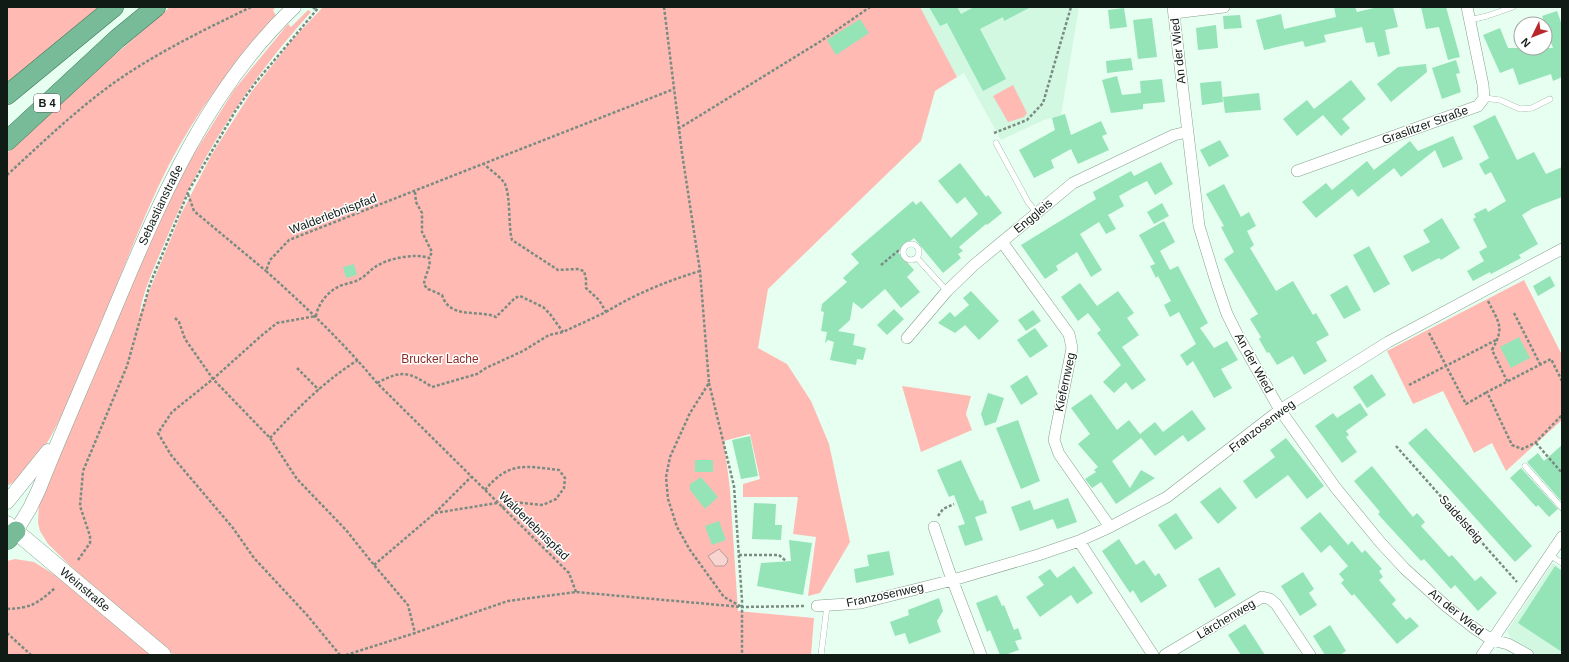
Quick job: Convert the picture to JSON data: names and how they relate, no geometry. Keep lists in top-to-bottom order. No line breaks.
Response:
{"streets":{"highway":["B 4"],"main road":["Weinstraße"],"street":["An der Wied","Graslitzer Straße","Sebastianstraße","Enggleis","Kiefernweg","Franzosenweg","Lärchenweg"],"path":["Walderlebnispfad","Saidelsteig"]},"crossings":[["An der Wied","Enggleis"],["An der Wied","Franzosenweg"],["Sebastianstraße","Weinstraße"],["Enggleis","Kiefernweg"],["Kiefernweg","Franzosenweg"]],"parks":["Brucker Lache"],"north":"bottom left"}
